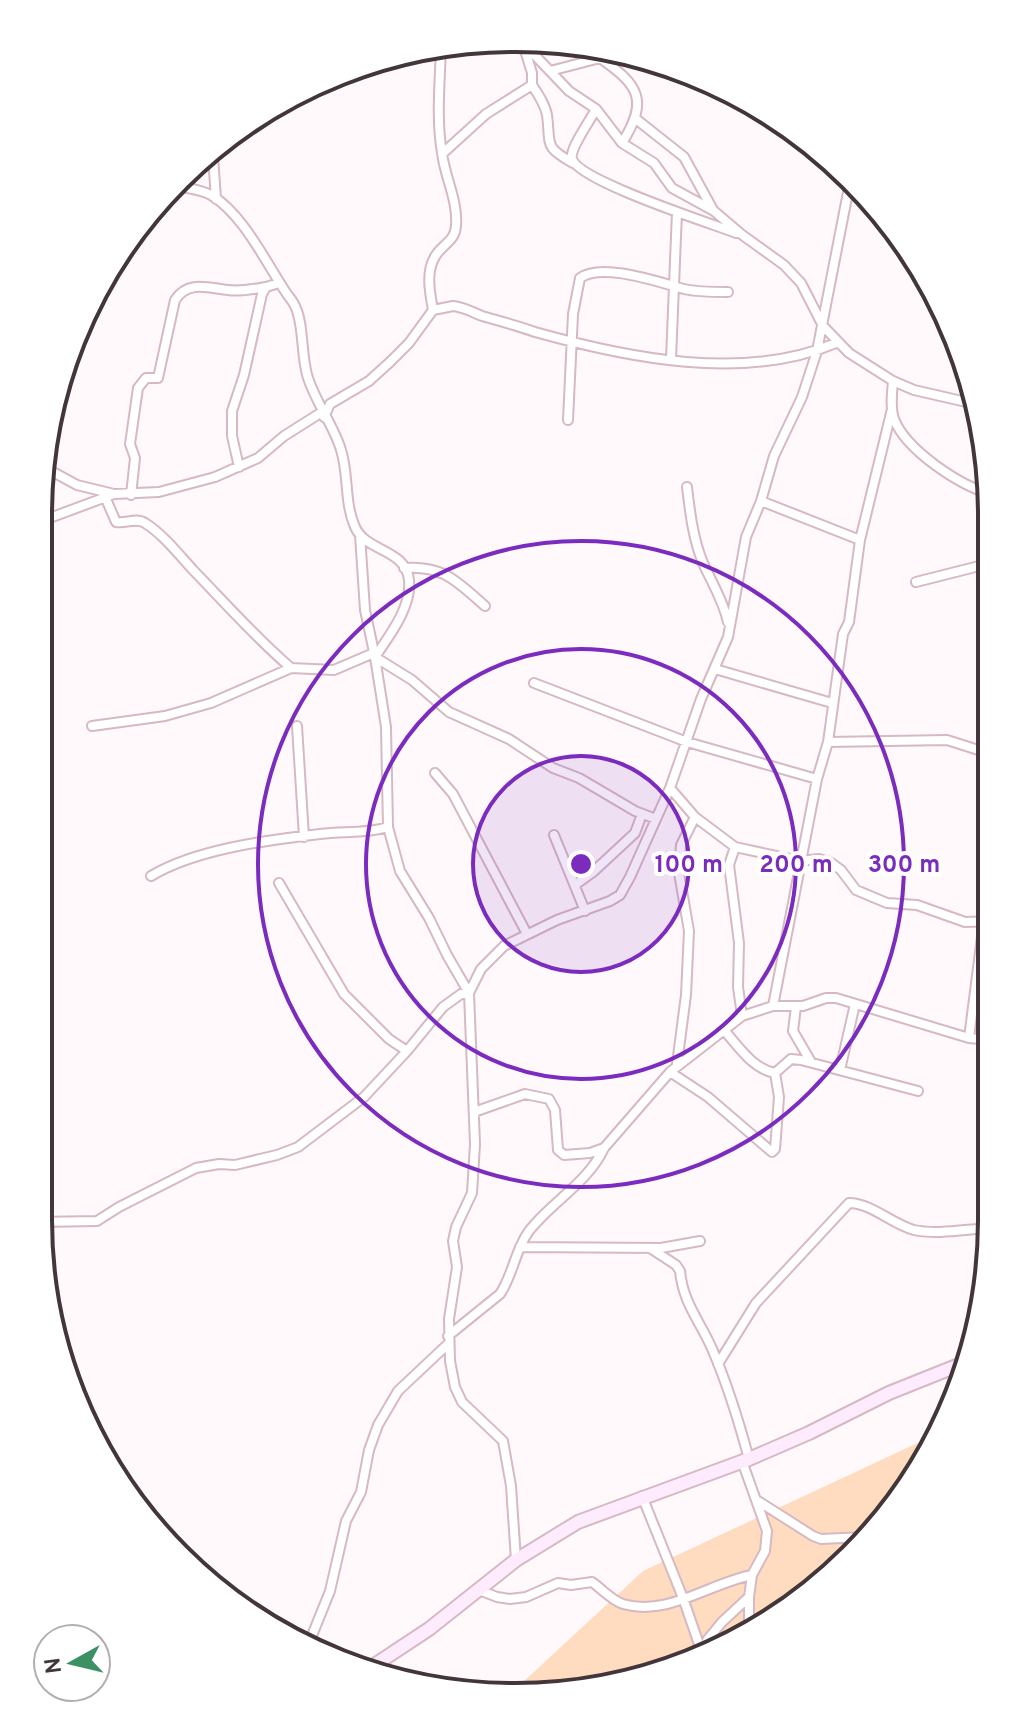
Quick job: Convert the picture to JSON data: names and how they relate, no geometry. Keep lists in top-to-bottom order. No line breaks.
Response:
{"north":"left","rings":["100 m","200 m","300 m"]}
